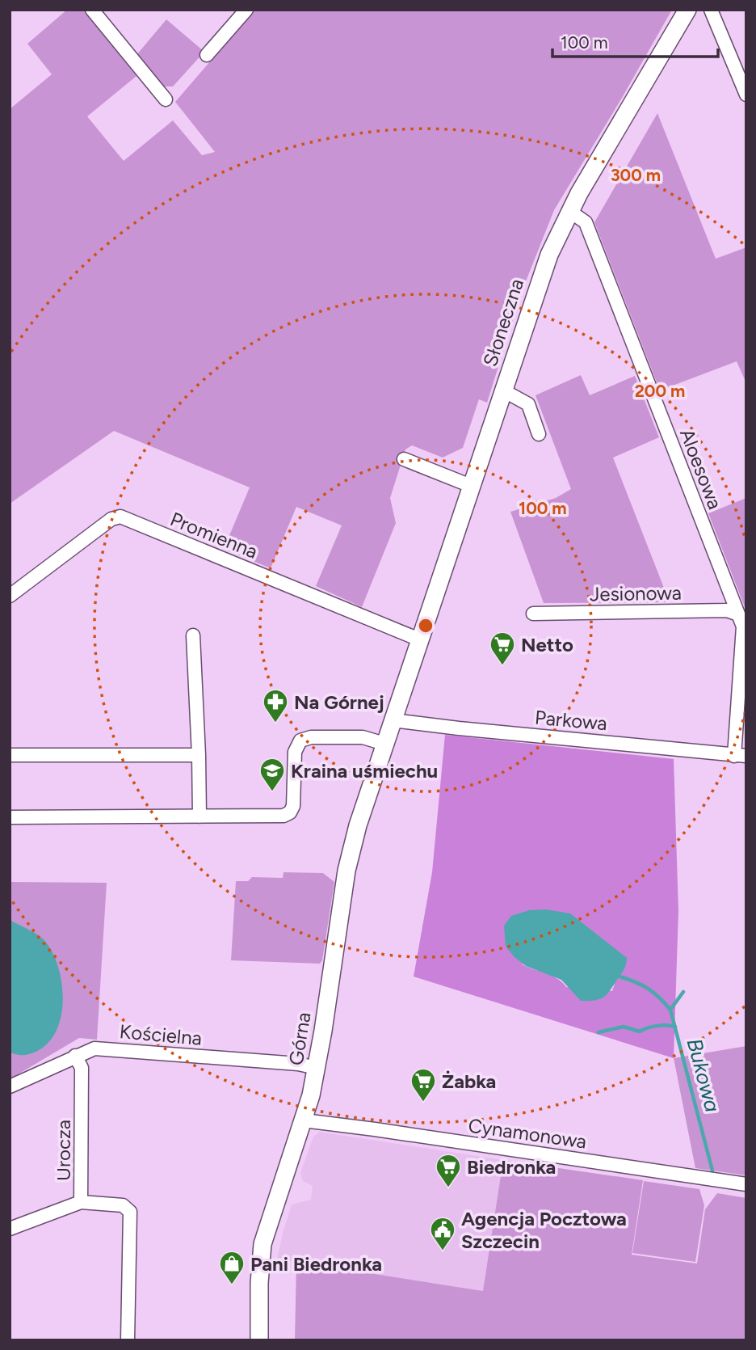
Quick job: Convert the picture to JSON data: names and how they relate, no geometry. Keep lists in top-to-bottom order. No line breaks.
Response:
{"streets":{"street":["Słoneczna","Aloesowa","Promienna","Jesionowa","Parkowa","Kościelna","Górna","Cynamonowa","Urocza"]},"crossings":[["Słoneczna","Aloesowa"],["Słoneczna","Promienna"],["Słoneczna","Górna"],["Aloesowa","Jesionowa"],["Aloesowa","Parkowa"],["Parkowa","Górna"],["Kościelna","Górna"],["Kościelna","Urocza"],["Górna","Cynamonowa"]],"water":["Bukowa"],"places":{"supermarket":["Netto","Żabka","Biedronka"],"pharmacy":["Na Górnej"],"school or university":["Kraina uśmiechu"],"public building":["Agencja Pocztowa Szczecin"],"shop":["Pani Biedronka"]},"scale_bar":"100 m","rings":["300 m","200 m","100 m"]}
